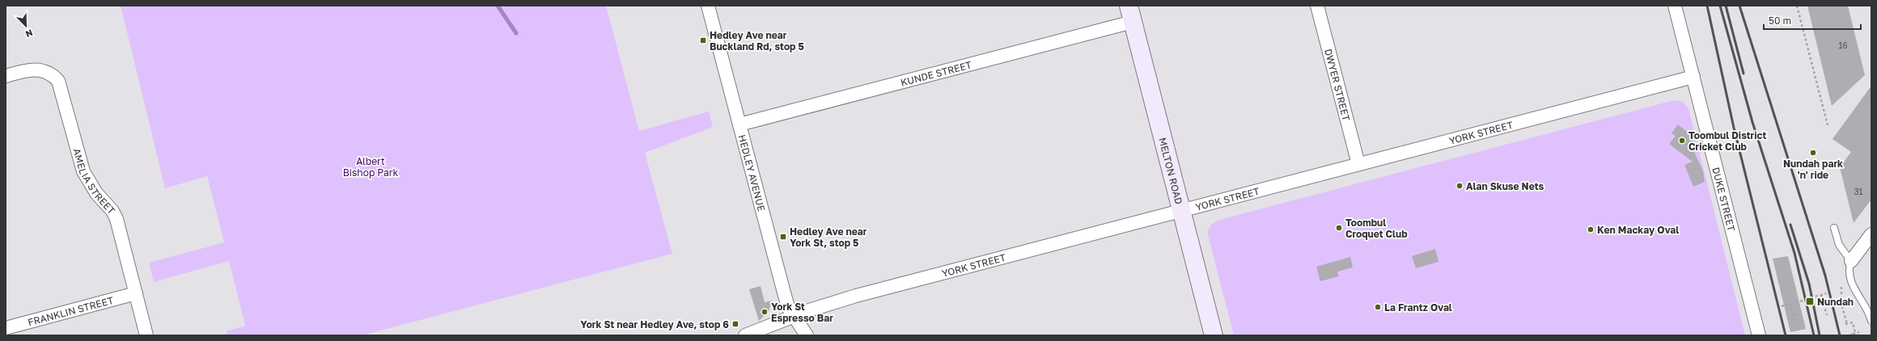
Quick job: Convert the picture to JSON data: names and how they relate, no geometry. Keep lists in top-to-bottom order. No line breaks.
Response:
{"streets":{"street":["KUNDE STREET","DWYER STREET","YORK STREET","MELTON ROAD","HEDLEY AVENUE","AMELIA STREET","DUKE STREET","FRANKLIN STREET"]},"crossings":[["KUNDE STREET","MELTON ROAD"],["KUNDE STREET","HEDLEY AVENUE"],["DWYER STREET","YORK STREET"],["YORK STREET","MELTON ROAD"],["YORK STREET","HEDLEY AVENUE"],["YORK STREET","DUKE STREET"],["AMELIA STREET","FRANKLIN STREET"]],"parks":["Albert Bishop Park"],"places":{"transit":["Hedley Ave near Buckland Rd, stop 5","Hedley Ave near York St, stop 5","Nundah","York St near Hedley Ave, stop 6"],"other":["Toombul District Cricket Club","Nundah park 'n' ride","Alan Skuse Nets","Toombul Croquet Club","Ken Mackay Oval","La Frantz Oval","York St Espresso Bar"]},"house_numbers":["16","31"],"scale_bar":"50 m","north":"bottom right"}
